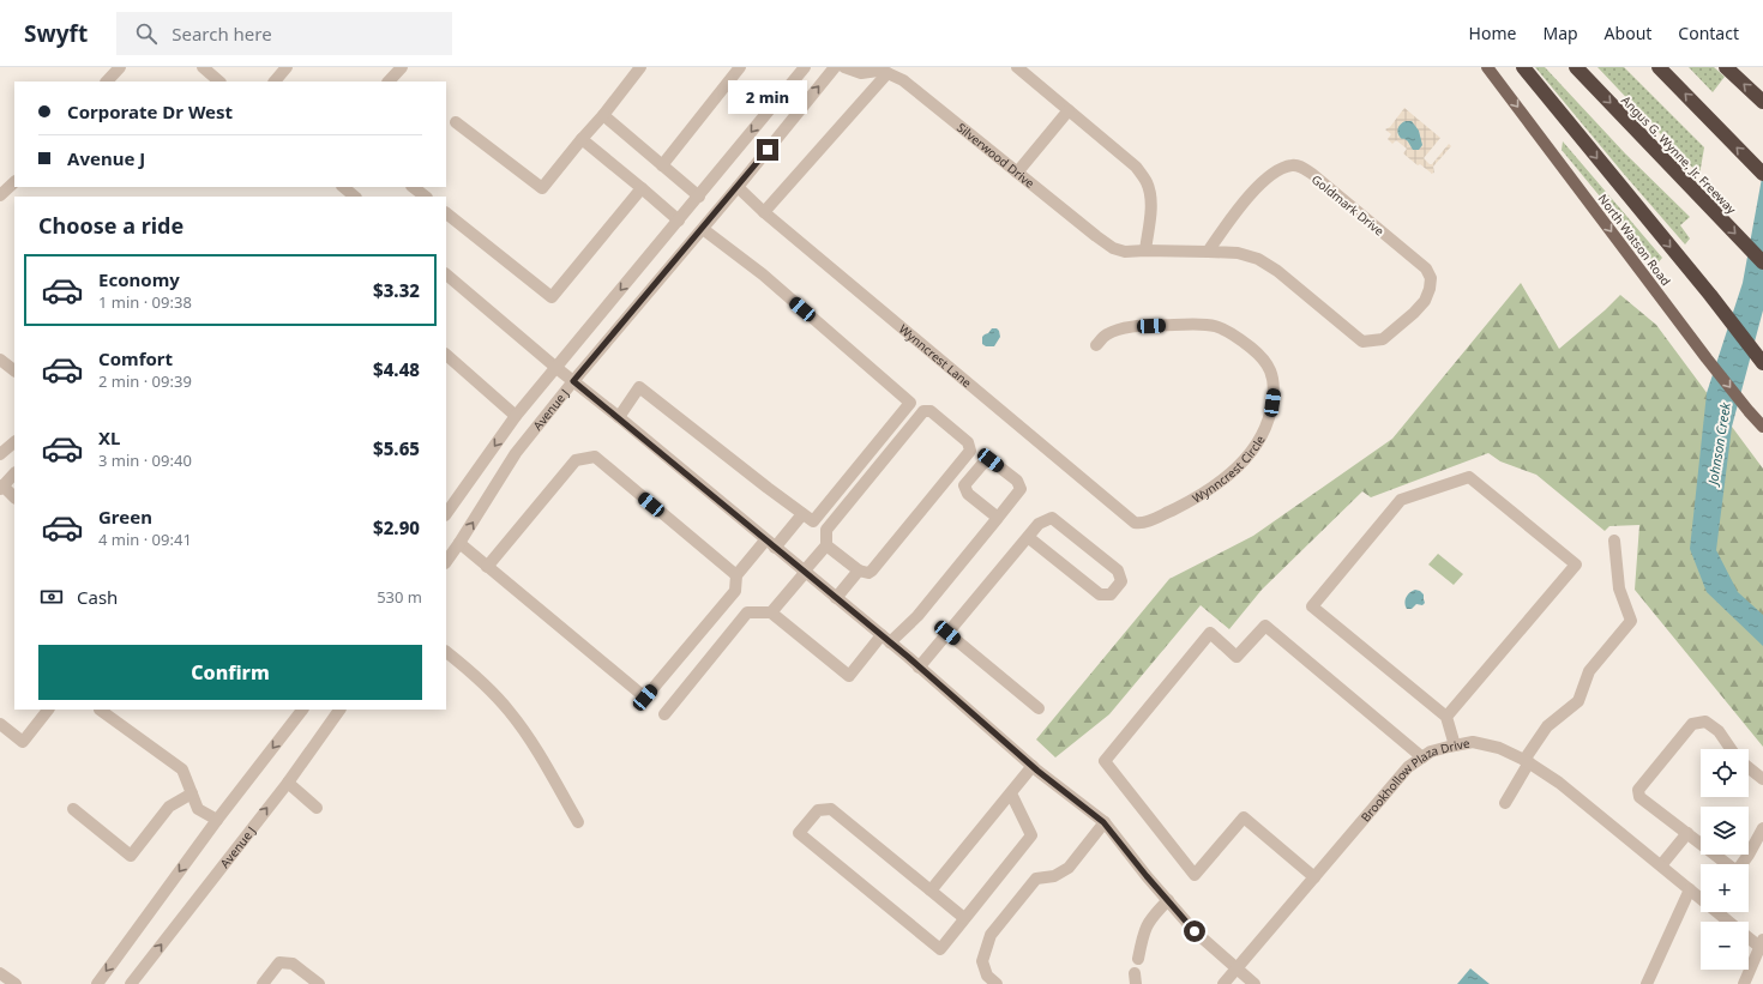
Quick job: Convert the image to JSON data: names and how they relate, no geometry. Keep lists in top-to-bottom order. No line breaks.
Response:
{"streets":{"highway":["Angus G. Wynne, Jr. Freeway"],"main road":["North Watson Road"],"street":["Silverwood Drive","Goldmark Drive","Wynncrest Lane","Avenue J","Wynncrest Circle","Brookhollow Plaza Drive"]},"crossings":[["Silverwood Drive","Goldmark Drive"],["Wynncrest Lane","Avenue J"],["Wynncrest Lane","Wynncrest Circle"]],"one_way":["North Watson Road"],"water":["Johnson Creek"],"page":{"header":"Swyft","search":"Search here","nav":["Home","Map","About","Contact"],"bubble":"2 min","banner":["Corporate Dr West","Avenue J"],"heading":"Choose a ride","list":[{"name":"Economy","note":"1 min · 09:38","value":"$3.32"},{"name":"Comfort","note":"2 min · 09:39","value":"$4.48"},{"name":"XL","note":"3 min · 09:40","value":"$5.65"},{"name":"Green","note":"4 min · 09:41","value":"$2.90"}],"pay":["Cash","530 m"],"buttons":"Confirm","map_buttons":["+","−"]}}
